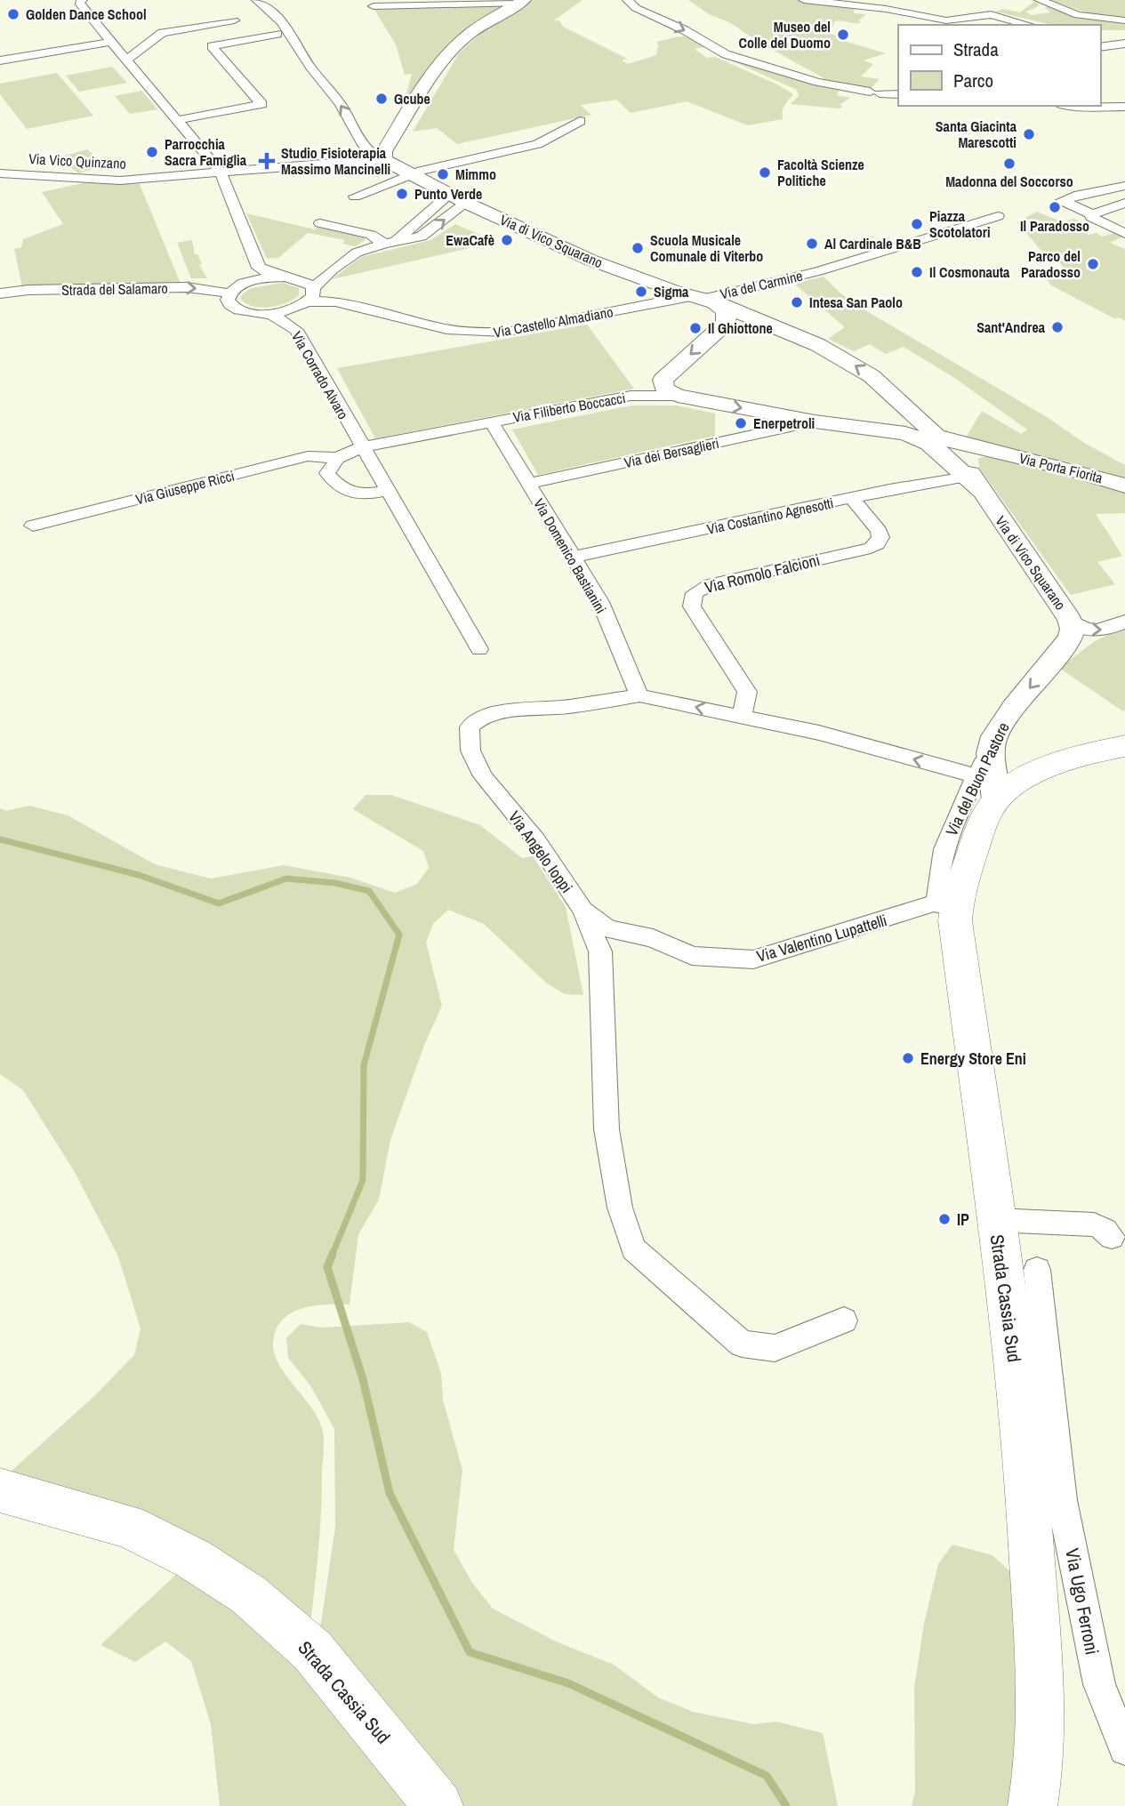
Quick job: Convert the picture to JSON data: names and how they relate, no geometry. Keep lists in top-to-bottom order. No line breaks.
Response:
{"streets":{"main road":["Via di Vico Squarano","Via Filiberto Boccacci","Via Porta Fiorita","Via del Buon Pastore","Strada Cassia Sud"],"street":["Via Vico Quinzano","Via del Carmine","Strada del Salamaro","Via Castello Almadiano","Via Corrado Alvaro","Via dei Bersaglieri","Via Giuseppe Ricci","Via Costantino Agnesotti","Via Domenico Bastianini","Via Romolo Falcioni","Via Angelo Ioppi","Via Valentino Lupattelli","Via Ugo Ferroni"]},"crossings":[["Via Vico Quinzano","Via di Vico Squarano"],["Via di Vico Squarano","Via del Carmine"],["Via di Vico Squarano","Via Castello Almadiano"],["Via di Vico Squarano","Via Filiberto Boccacci"],["Via di Vico Squarano","Via Porta Fiorita"],["Via di Vico Squarano","Via Costantino Agnesotti"],["Via di Vico Squarano","Via del Buon Pastore"],["Via del Carmine","Via Castello Almadiano"],["Via Castello Almadiano","Via Corrado Alvaro"],["Via Corrado Alvaro","Via Filiberto Boccacci"],["Via Filiberto Boccacci","Via dei Bersaglieri"],["Via Filiberto Boccacci","Via Giuseppe Ricci"],["Via Filiberto Boccacci","Via Costantino Agnesotti"],["Via Filiberto Boccacci","Via Domenico Bastianini"],["Via dei Bersaglieri","Via Domenico Bastianini"],["Via Costantino Agnesotti","Via Domenico Bastianini"],["Via Costantino Agnesotti","Via Romolo Falcioni"],["Via Domenico Bastianini","Via Angelo Ioppi"],["Via Romolo Falcioni","Via Angelo Ioppi"],["Via Angelo Ioppi","Via Valentino Lupattelli"],["Via Angelo Ioppi","Strada Cassia Sud"],["Via Valentino Lupattelli","Strada Cassia Sud"],["Strada Cassia Sud","Via Ugo Ferroni"]],"one_way":["Strada del Salamaro","Via del Buon Pastore"],"places":{"other":["Golden Dance School","Museo del Colle del Duomo","Gcube","Santa Giacinta Marescotti","Parrocchia Sacra Famiglia","Madonna del Soccorso","Facoltà Scienze Politiche","Mimmo","Punto Verde","Il Paradosso","Piazza Scotolatori","EwaCafè","Al Cardinale B&B","Scuola Musicale Comunale di Viterbo","Parco del Paradosso","Il Cosmonauta","Sigma","Intesa San Paolo","Sant'Andrea","Il Ghiottone","Enerpetroli","Energy Store Eni","IP"],"health":["Studio Fisioterapia Massimo Mancinelli"]},"legend":["Strada","Parco"]}
